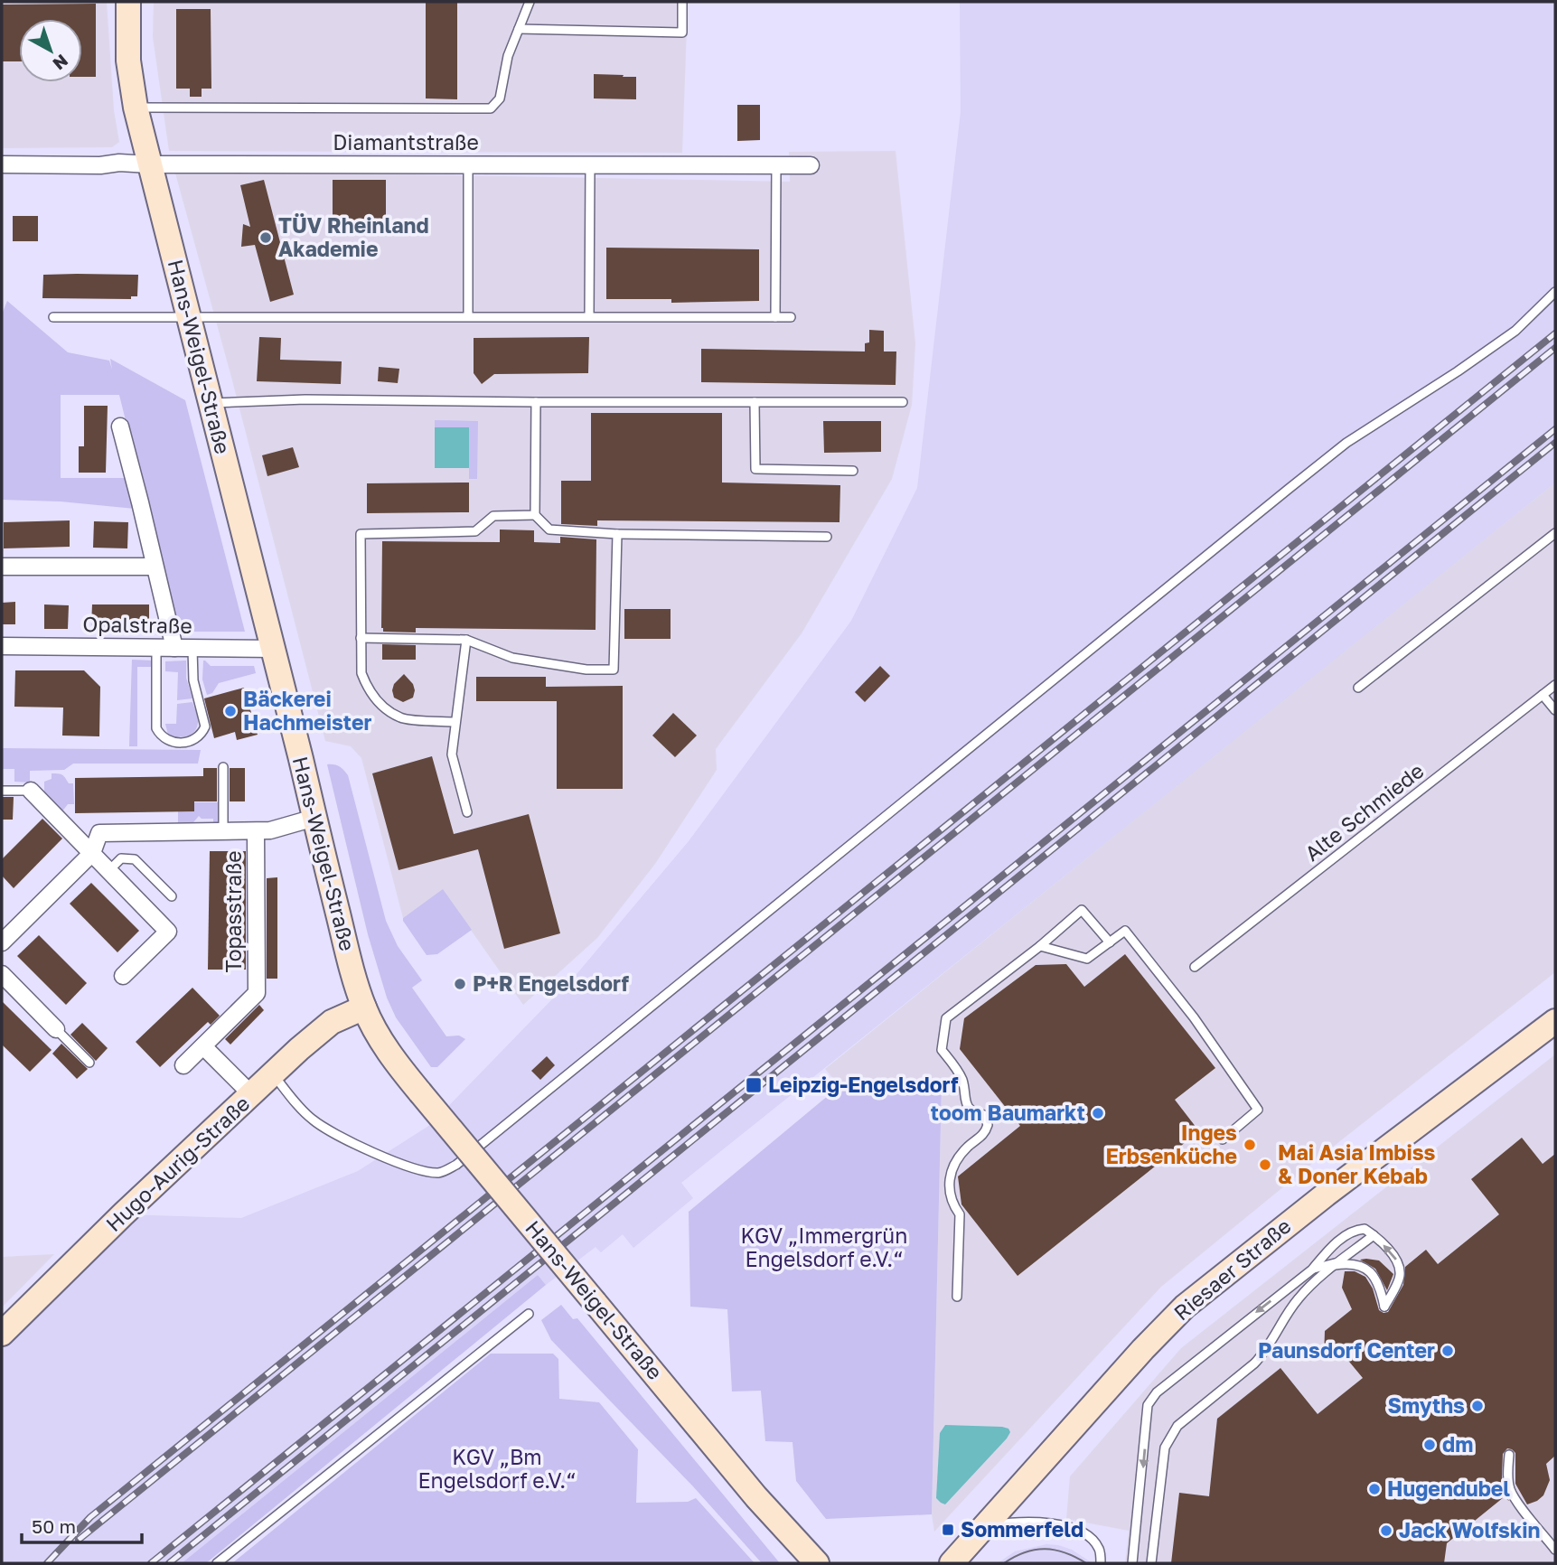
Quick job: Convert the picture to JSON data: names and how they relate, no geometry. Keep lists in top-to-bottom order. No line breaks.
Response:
{"streets":{"street":["Diamantstraße","Hans-Weigel-Straße","Opalstraße","Topasstraße","Hugo-Aurig-Straße","Riesaer Straße"],"lane":["Alte Schmiede"]},"crossings":[["Diamantstraße","Hans-Weigel-Straße"],["Hans-Weigel-Straße","Opalstraße"],["Hans-Weigel-Straße","Topasstraße"],["Hans-Weigel-Straße","Hugo-Aurig-Straße"]],"parks":["KGV „Immergrün Engelsdorf e.V.“","KGV „Bm Engelsdorf e.V.“"],"places":{"other":["TÜV Rheinland Akademie","Bäckerei Hachmeister","P+R Engelsdorf","toom Baumarkt","Inges Erbsenküche","Mai Asia Imbiss & Doner Kebab","Paunsdorf Center","Smyths","dm","Hugendubel","Jack Wolfskin"],"transit":["Leipzig-Engelsdorf","Sommerfeld"]},"scale_bar":"50 m","north":"bottom right"}
